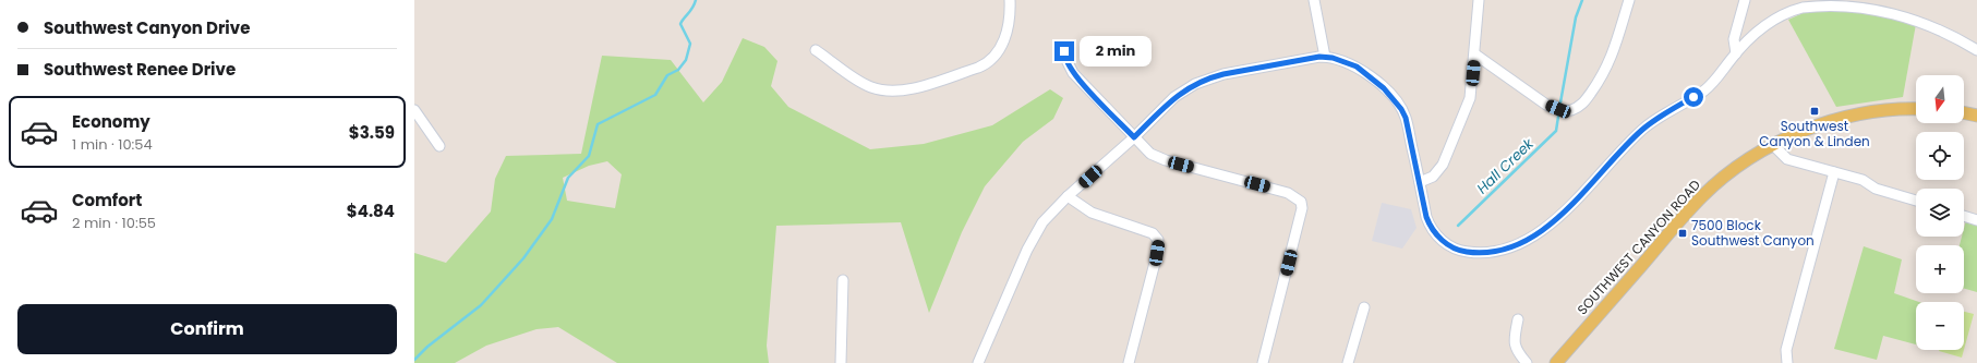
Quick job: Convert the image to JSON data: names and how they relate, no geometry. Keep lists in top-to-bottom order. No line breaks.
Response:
{"streets":{"main road":["SOUTHWEST CANYON ROAD"]},"water":["Hall Creek"],"places":{"transit":["Southwest Canyon & Linden","7500 Block Southwest Canyon"]},"north":"bottom","page":{"banner":["Southwest Canyon Drive","Southwest Renee Drive"],"bubble":"2 min","map_buttons":["+","−"],"list":[{"name":"Economy","note":"1 min · 10:54","value":"$3.59"},{"name":"Comfort","note":"2 min · 10:55","value":"$4.84"}],"buttons":"Confirm"}}
